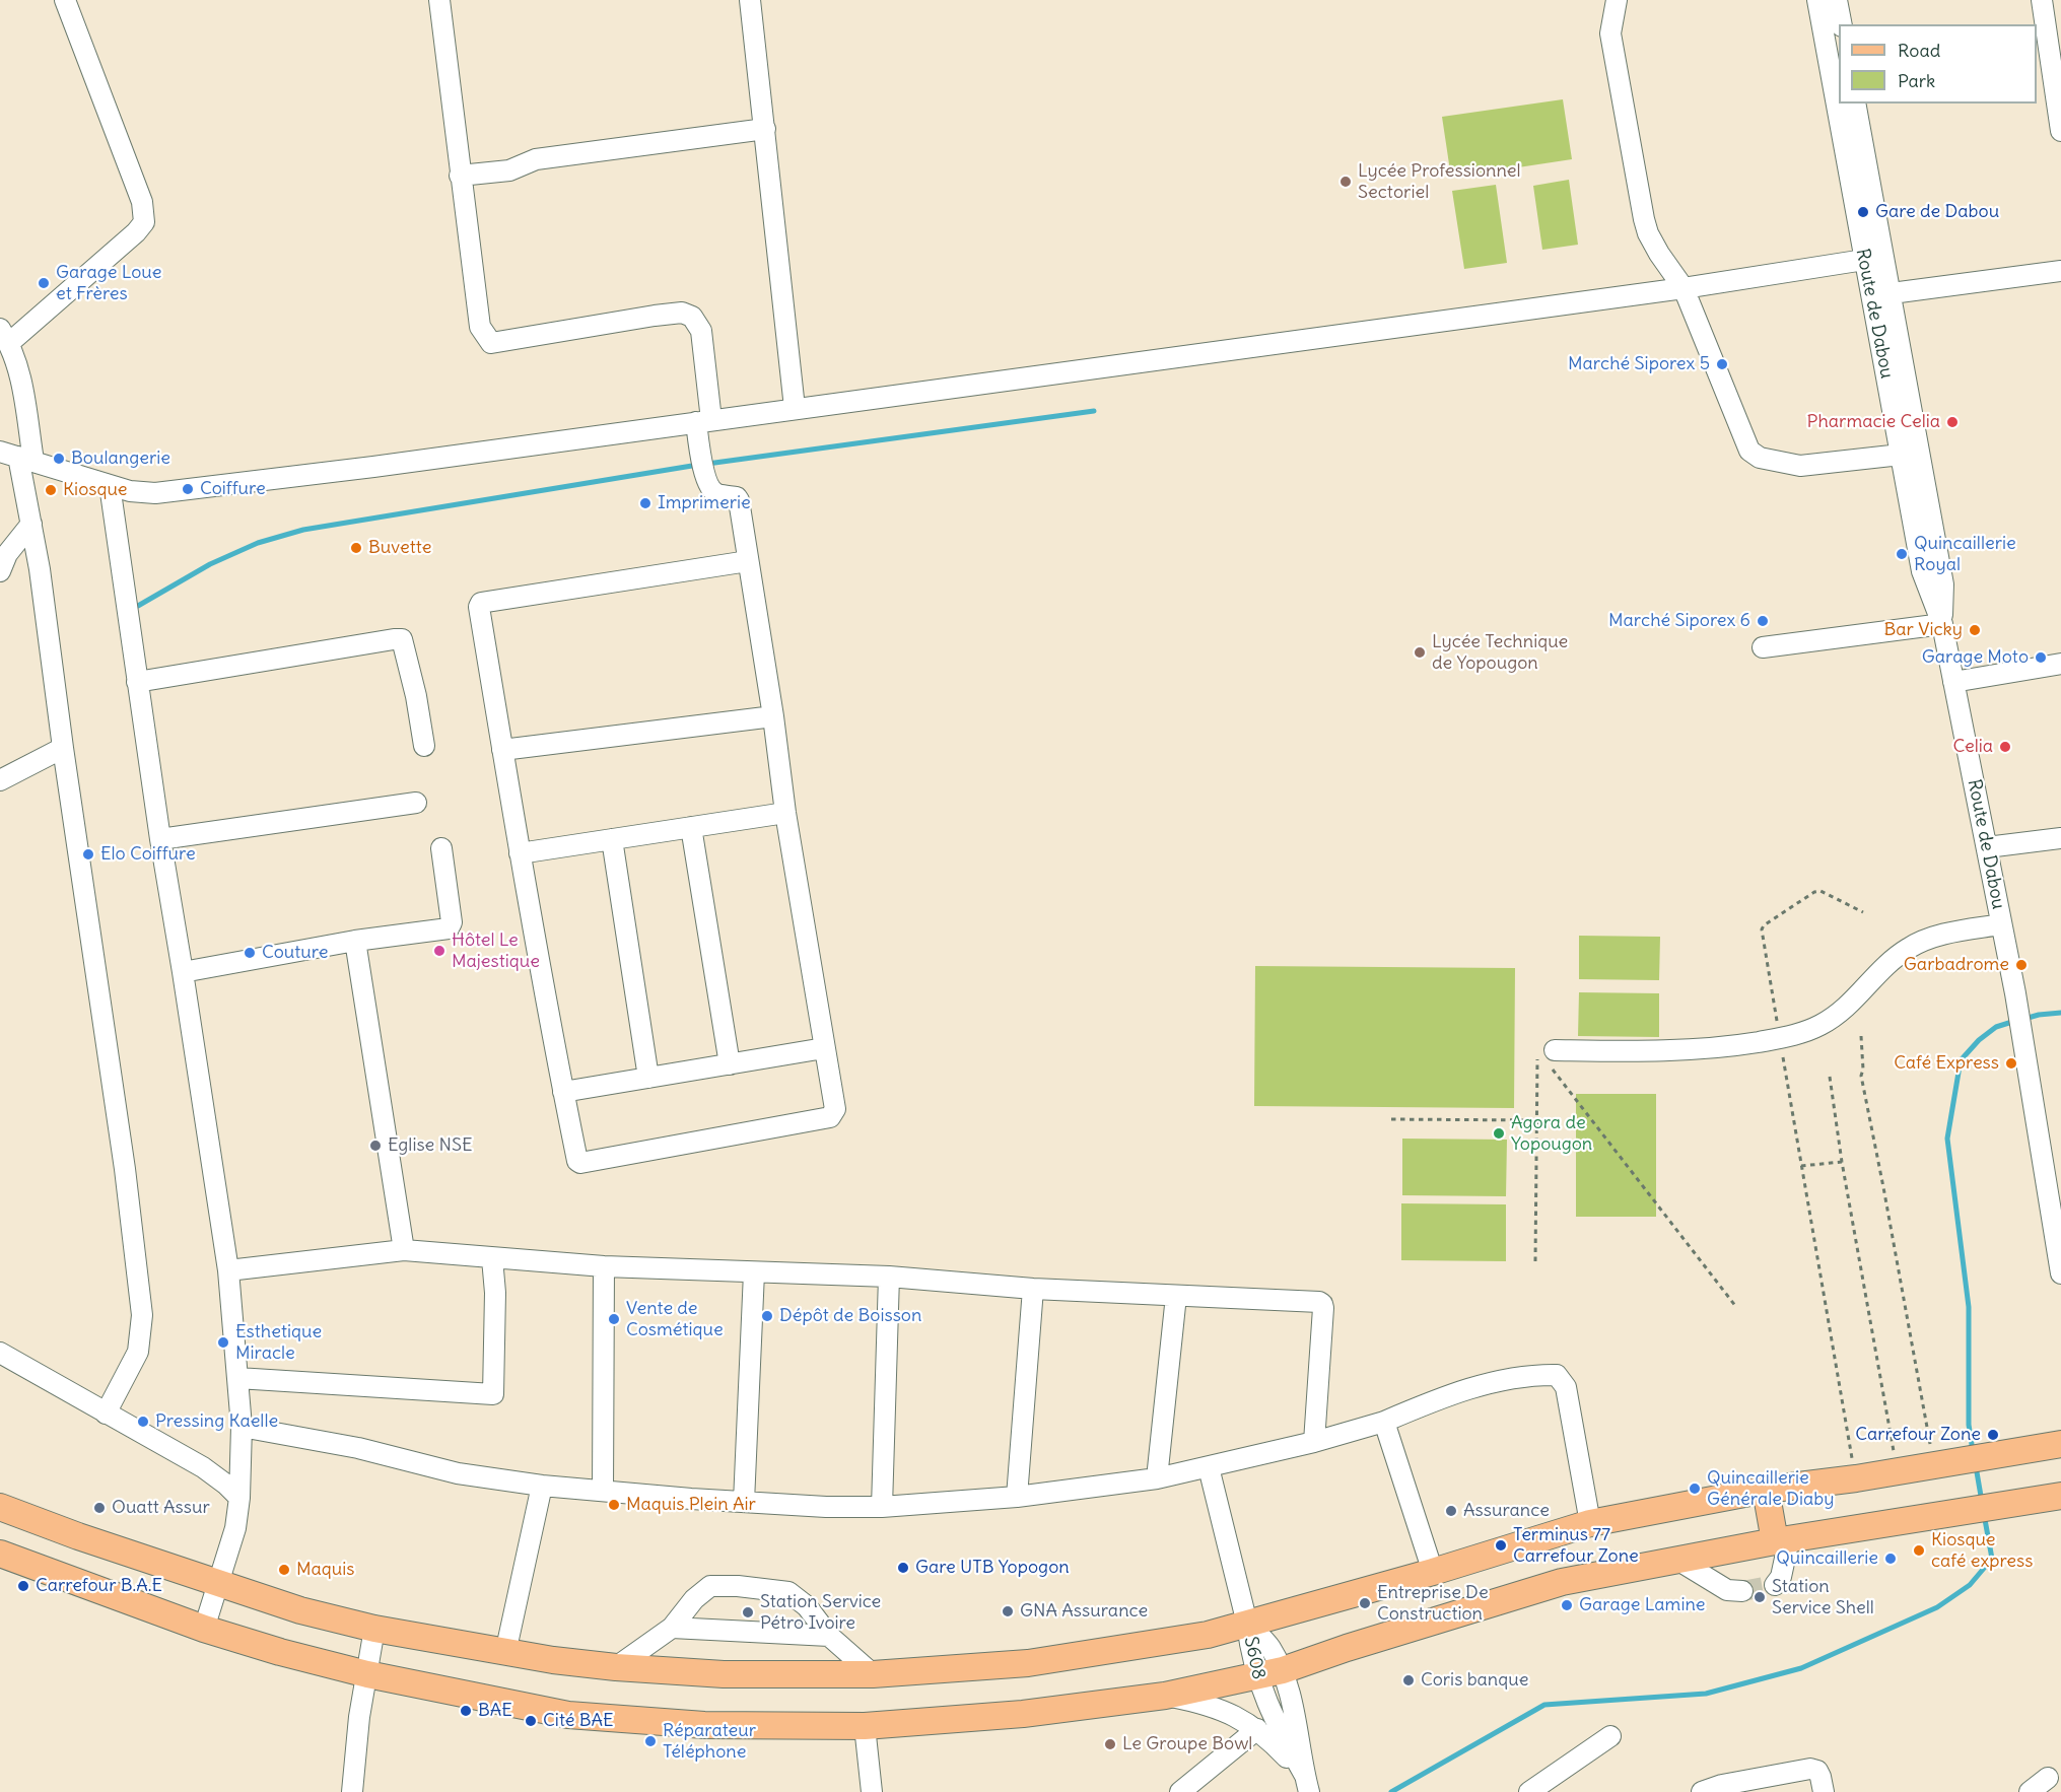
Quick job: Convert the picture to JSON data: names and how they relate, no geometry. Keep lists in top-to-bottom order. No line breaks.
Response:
{"streets":{"street":["Route de Dabou","S608"]},"places":["Lycée Professionnel Sectoriel","Gare de Dabou","Garage Loue et Frères","Marché Siporex 5","Pharmacie Celia","Boulangerie","Coiffure","Kiosque","Imprimerie","Buvette","Quincaillerie Royal","Marché Siporex 6","Bar Vicky","Lycée Technique de Yopougon","Garage Moto","Celia","Elo Coiffure","Hôtel Le Majestique","Couture","Garbadrome","Café Express","Agora de Yopougon","Eglise NSE","Dépôt de Boisson","Vente de Cosmétique","Esthetique Miracle","Pressing Kaelle","Carrefour Zone","Quincaillerie Générale Diaby","Maquis Plein Air","Ouatt Assur","Assurance","Terminus 77 Carrefour Zone","Kiosque café express","Quincaillerie","Gare UTB Yopogon","Maquis","Carrefour B.A.E","Station Service Shell","Entreprise De Construction","Garage Lamine","GNA Assurance","Station Service Pétro Ivoire","Coris banque","BAE","Cité BAE","Réparateur Téléphone","Le Groupe Bowl"],"legend":["Road","Park"]}
